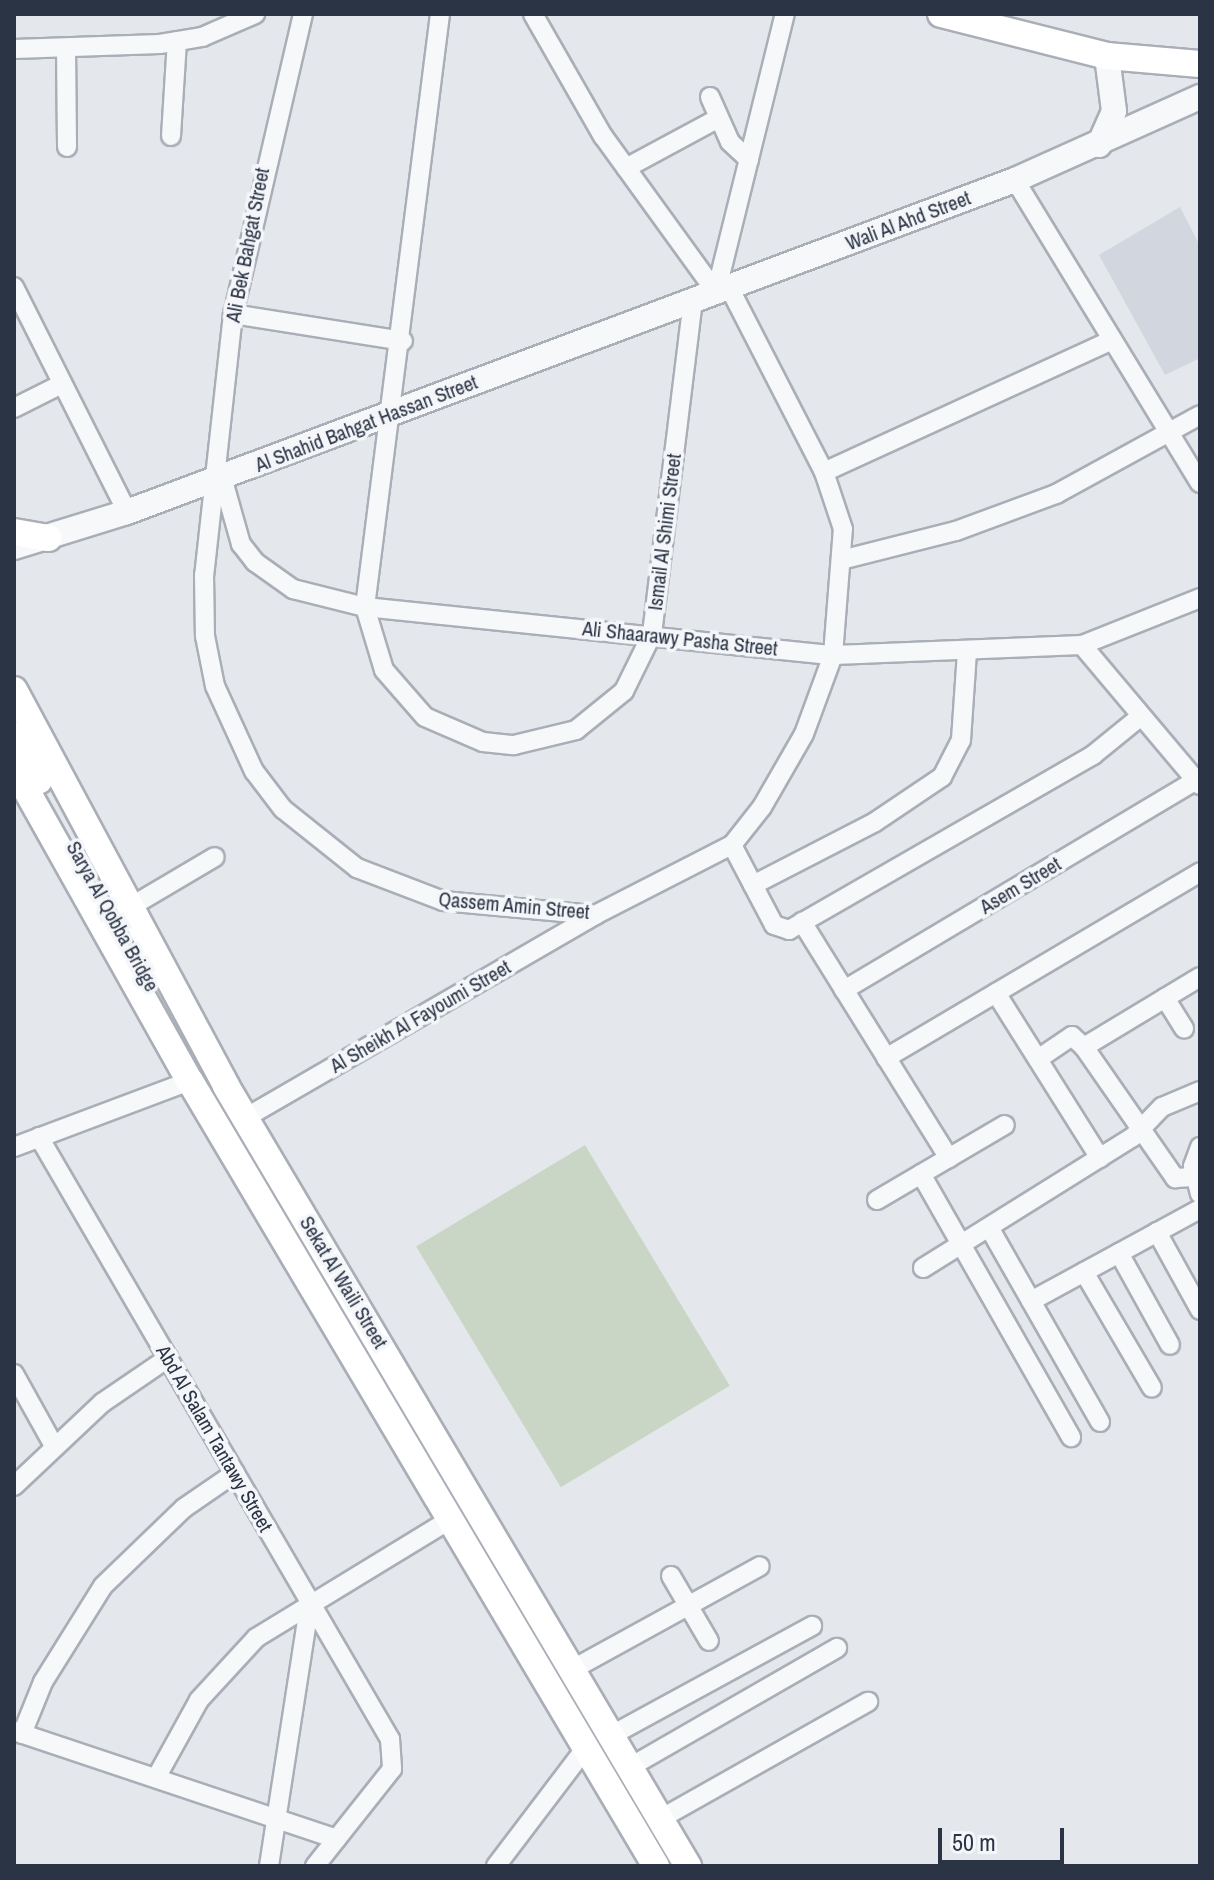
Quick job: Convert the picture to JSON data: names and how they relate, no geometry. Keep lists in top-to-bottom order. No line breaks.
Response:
{"streets":{"main road":["Sarya Al Qobba Bridge","Sekat Al Waili Street"],"street":["Wali Al Ahd Street","Ali Bek Bahgat Street","Al Shahid Bahgat Hassan Street","Ismail Al Shimi Street","Ali Shaarawy Pasha Street","Asem Street","Qassem Amin Street","Al Sheikh Al Fayoumi Street","Abd Al Salam Tantawy Street"]},"crossings":[["Wali Al Ahd Street","Al Shahid Bahgat Hassan Street"],["Wali Al Ahd Street","Qassem Amin Street"],["Ali Bek Bahgat Street","Al Shahid Bahgat Hassan Street"],["Ali Bek Bahgat Street","Ali Shaarawy Pasha Street"],["Ali Bek Bahgat Street","Qassem Amin Street"],["Al Shahid Bahgat Hassan Street","Ismail Al Shimi Street"],["Al Shahid Bahgat Hassan Street","Ali Shaarawy Pasha Street"],["Al Shahid Bahgat Hassan Street","Qassem Amin Street"],["Ismail Al Shimi Street","Ali Shaarawy Pasha Street"],["Ali Shaarawy Pasha Street","Qassem Amin Street"],["Qassem Amin Street","Al Sheikh Al Fayoumi Street"],["Sarya Al Qobba Bridge","Sekat Al Waili Street"],["Al Sheikh Al Fayoumi Street","Sekat Al Waili Street"]],"scale_bar":"50 m"}
